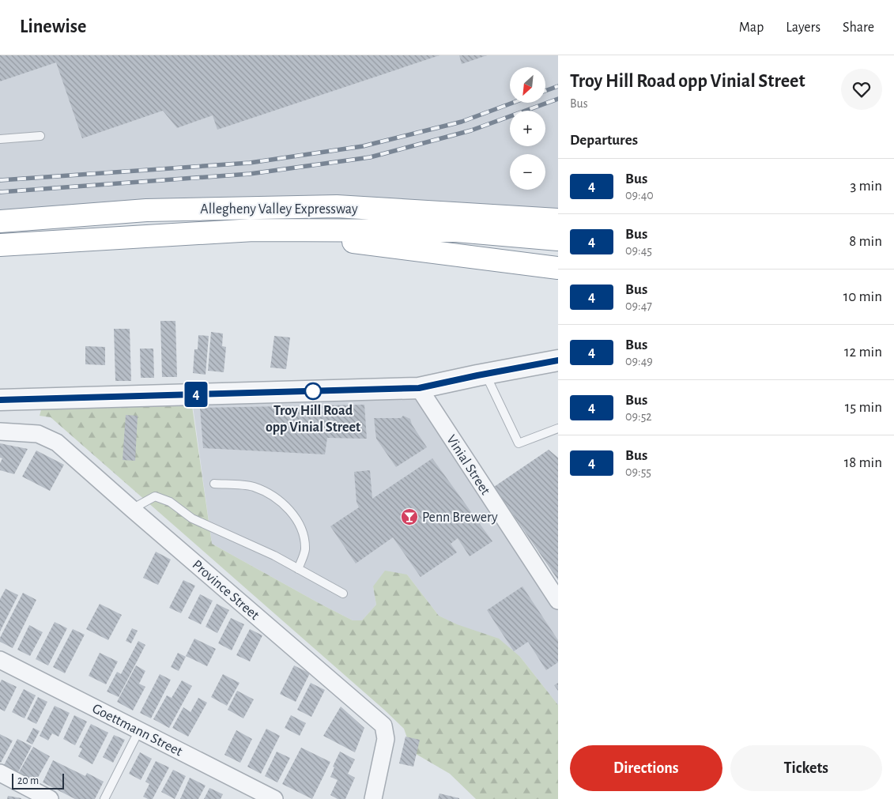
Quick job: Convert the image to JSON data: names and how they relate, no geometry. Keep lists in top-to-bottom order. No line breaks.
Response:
{"streets":{"highway":["Allegheny Valley Expressway"],"street":["Vinial Street","Province Street","Goettmann Street"]},"places":{"other":["Troy Hill Road opp Vinial Street"],"bar":["Penn Brewery"]},"lines":["bus line 4"],"scale_bar":"20 m","north":"bottom left","page":{"header":"Linewise","nav":["Map","Layers","Share"],"on_map":"4","heading":[["Troy Hill Road opp Vinial Street","Bus"],"Departures"],"map_buttons":["+","−"],"list":[{"mark":"4","name":"Bus","note":"09:40","value":"3 min"},{"mark":"4","name":"Bus","note":"09:45","value":"8 min"},{"mark":"4","name":"Bus","note":"09:47","value":"10 min"},{"mark":"4","name":"Bus","note":"09:49","value":"12 min"},{"mark":"4","name":"Bus","note":"09:52","value":"15 min"},{"mark":"4","name":"Bus","note":"09:55","value":"18 min"}],"buttons":["Directions","Tickets"],"scale":"20 m"}}
